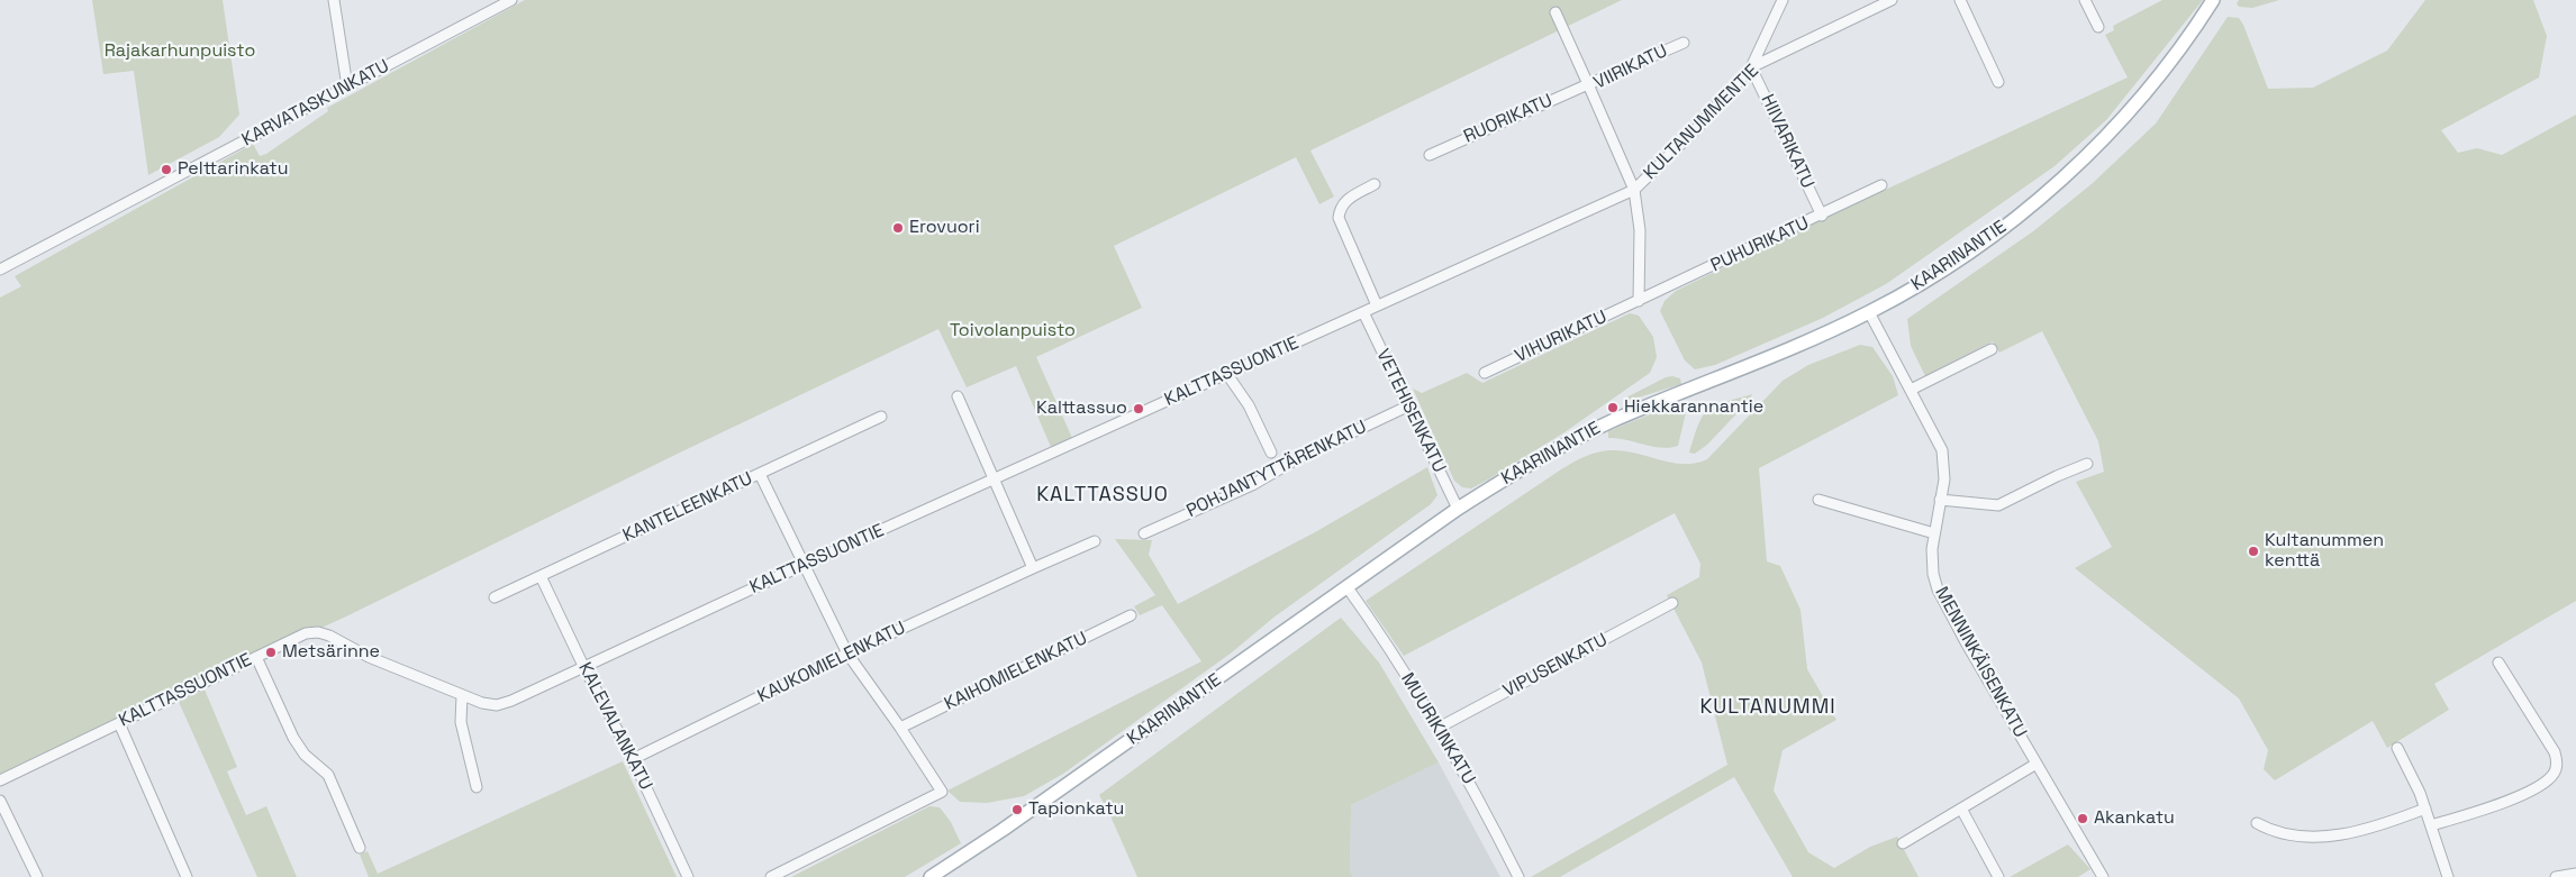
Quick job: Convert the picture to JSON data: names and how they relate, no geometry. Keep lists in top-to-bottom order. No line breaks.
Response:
{"streets":{"main road":["KAARINANTIE"],"street":["VIIRIKATU","KARVATASKUNKATU","RUORIKATU","KULTANUMMENTIE","HIIVARIKATU","PUHURIKATU","VIHURIKATU","KALTTASSUONTIE","VETEHISENKATU","POHJANTYTTÄRENKATU","KANTELEENKATU","KAUKOMIELENKATU","MENNINKÄISENKATU","VIPUSENKATU","KAIHOMIELENKATU","KALEVALANKATU","MUURIKINKATU"]},"crossings":[["VIIRIKATU","RUORIKATU"],["VIIRIKATU","KULTANUMMENTIE"],["VIIRIKATU","KALTTASSUONTIE"],["KULTANUMMENTIE","HIIVARIKATU"],["KULTANUMMENTIE","KALTTASSUONTIE"],["HIIVARIKATU","PUHURIKATU"],["PUHURIKATU","VIHURIKATU"],["KAARINANTIE","VETEHISENKATU"],["KAARINANTIE","MENNINKÄISENKATU"],["KAARINANTIE","MUURIKINKATU"],["KALTTASSUONTIE","VETEHISENKATU"],["KALTTASSUONTIE","KALEVALANKATU"],["VETEHISENKATU","POHJANTYTTÄRENKATU"],["KANTELEENKATU","KALEVALANKATU"],["KAUKOMIELENKATU","KALEVALANKATU"],["VIPUSENKATU","MUURIKINKATU"]],"districts":["KALTTASSUO","KULTANUMMI"],"parks":["Rajakarhunpuisto","Toivolanpuisto"],"places":["Pelttarinkatu","Erovuori","Hiekkarannantie","Kalttassuo","Kultanummen kenttä","Metsärinne","Tapionkatu","Akankatu"]}
